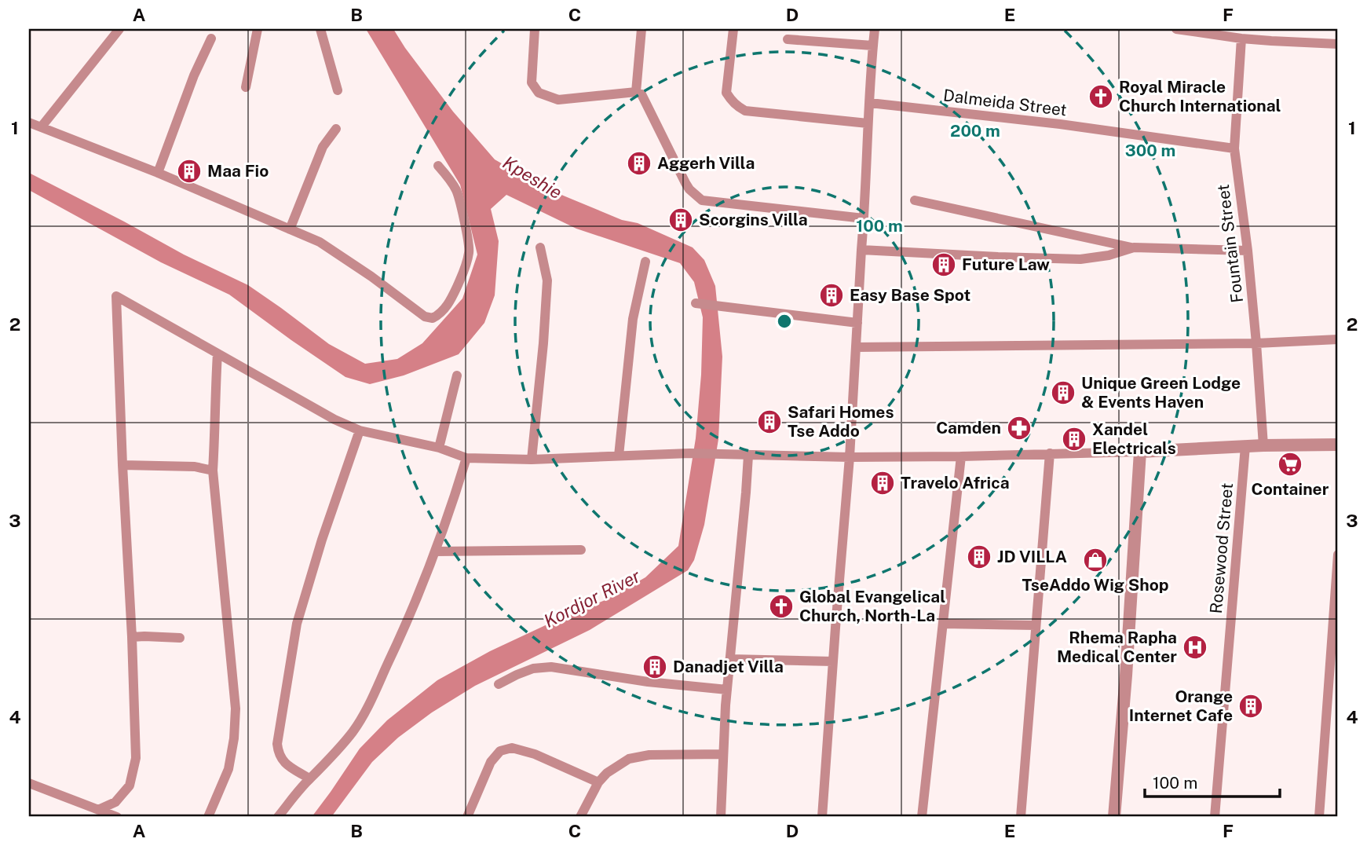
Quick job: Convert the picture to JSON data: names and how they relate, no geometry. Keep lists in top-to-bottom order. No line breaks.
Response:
{"streets":{"street":["Dalmeida Street","Fountain Street","Rosewood Street"]},"crossings":[["Dalmeida Street","Fountain Street"]],"water":["Kpeshie","Kordjor River"],"places":{"church":["Royal Miracle Church International","Global Evangelical Church, North-La"],"building":["Aggerh Villa","Maa Fio","Scorgins Villa","Future Law","Easy Base Spot","Unique Green Lodge & Events Haven","Safari Homes Tse Addo","Xandel Electricals","Travelo Africa","JD VILLA","Danadjet Villa","Orange Internet Cafe"],"pharmacy":["Camden"],"supermarket":["Container"],"shop":["TseAddo Wig Shop"],"hospital":["Rhema Rapha Medical Center"]},"scale_bar":"100 m","grid":{"columns":["A","B","C","D","E","F"],"rows":["1","2","3","4"]},"rings":["200 m","300 m","100 m"]}
